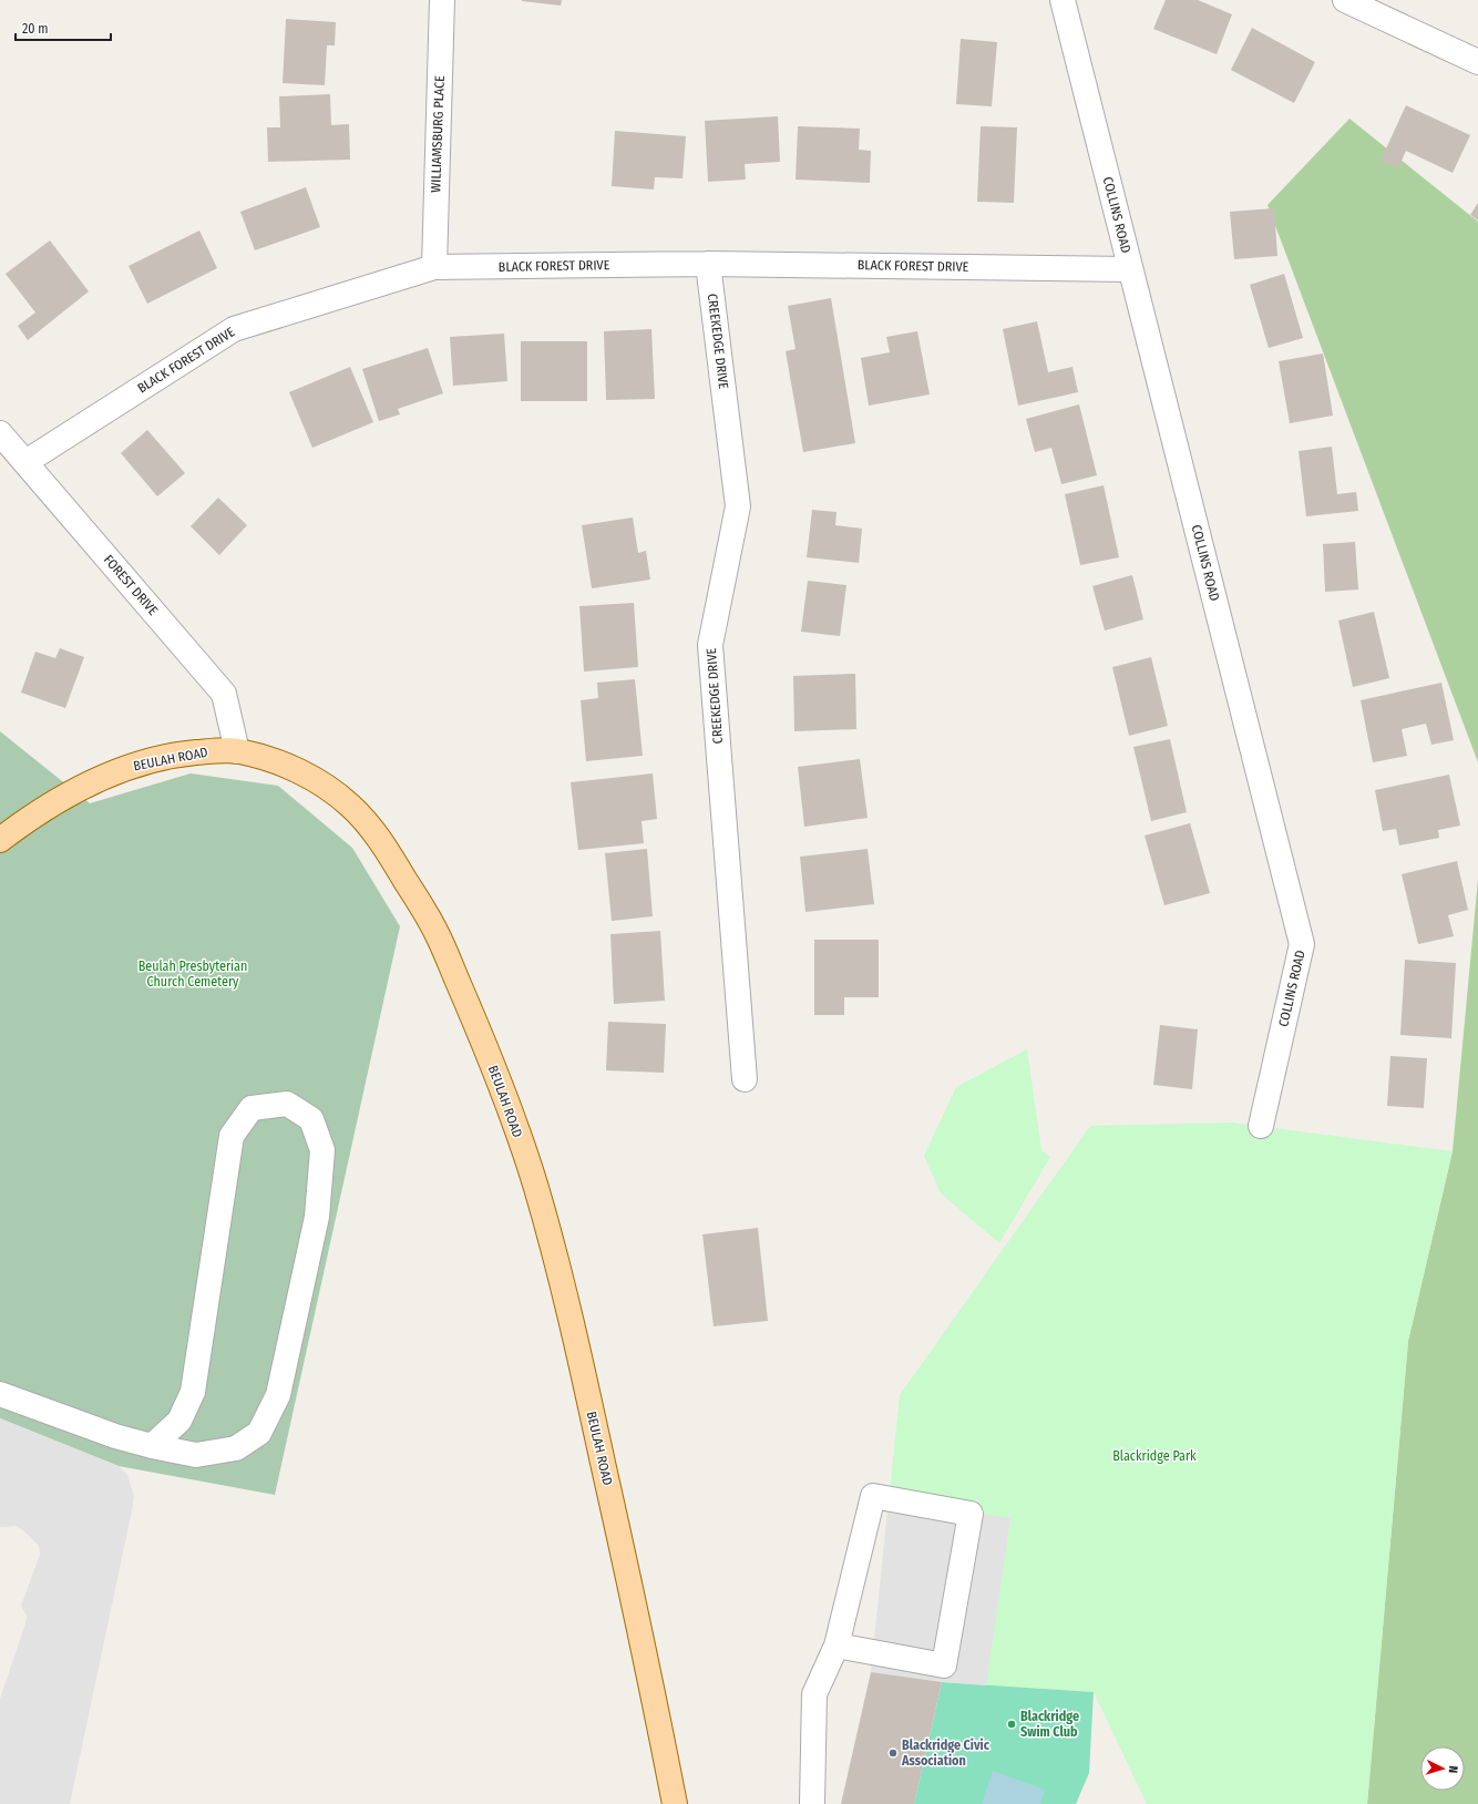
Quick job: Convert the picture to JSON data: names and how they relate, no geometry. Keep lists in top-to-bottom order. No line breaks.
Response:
{"streets":{"main road":["BEULAH ROAD"],"street":["WILLIAMSBURG PLACE","COLLINS ROAD","BLACK FOREST DRIVE","CREEKEDGE DRIVE","FOREST DRIVE"]},"crossings":[["WILLIAMSBURG PLACE","BLACK FOREST DRIVE"],["COLLINS ROAD","BLACK FOREST DRIVE"],["BLACK FOREST DRIVE","CREEKEDGE DRIVE"],["BLACK FOREST DRIVE","FOREST DRIVE"],["FOREST DRIVE","BEULAH ROAD"]],"parks":["Beulah Presbyterian Church Cemetery","Blackridge Park"],"places":["Blackridge Swim Club","Blackridge Civic Association"],"scale_bar":"20 m","north":"right"}
